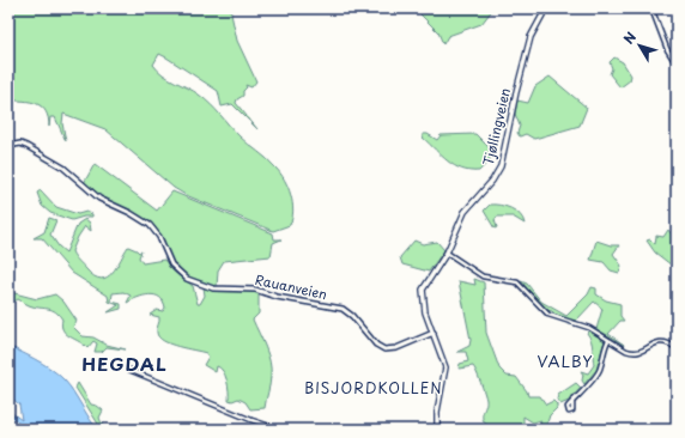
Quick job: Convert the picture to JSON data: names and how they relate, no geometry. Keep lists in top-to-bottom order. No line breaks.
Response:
{"streets":{"main road":["Tjøllingveien","Rauanveien"]},"crossings":[["Tjøllingveien","Rauanveien"]],"districts":["VALBY","HEGDAL","BISJORDKOLLEN"],"north":"top left"}
